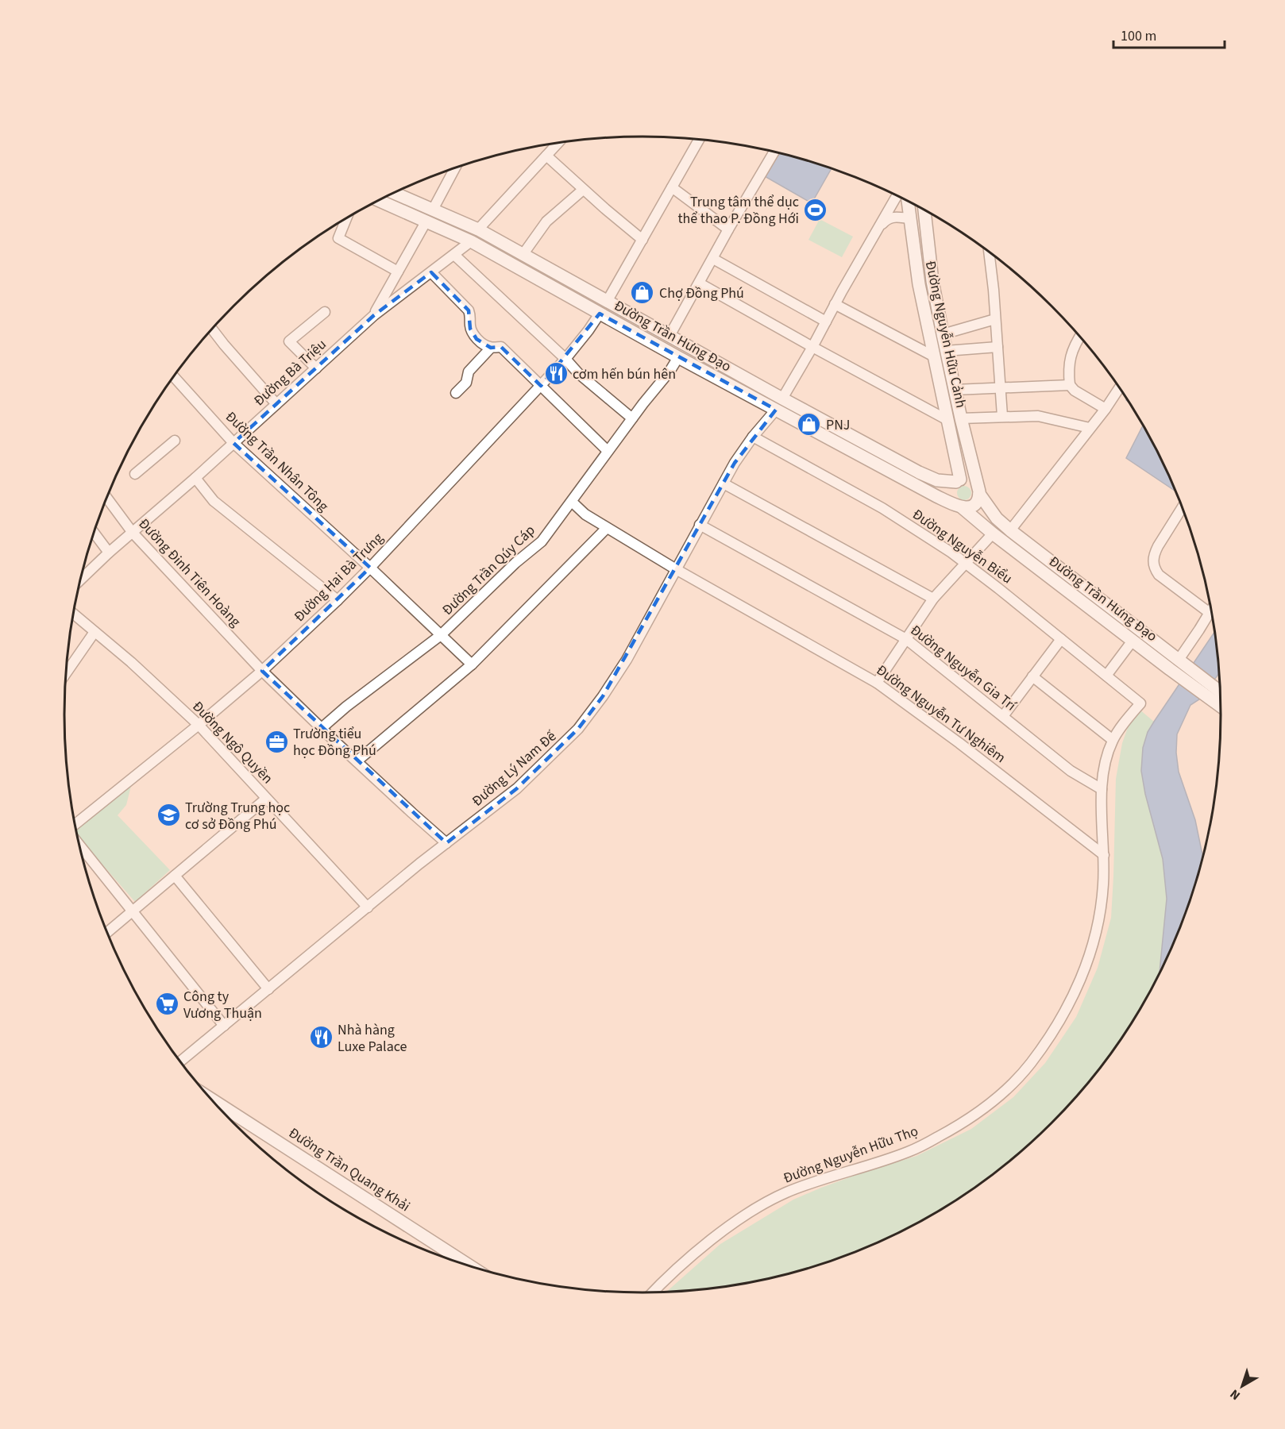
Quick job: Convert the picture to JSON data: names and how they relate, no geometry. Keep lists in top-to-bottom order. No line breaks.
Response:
{"streets":{"main road":["Đường Nguyễn Hữu Cảnh","Đường Trần Hưng Đạo","Đường Trần Quang Khải"],"street":["Đường Bà Triệu","Đường Trần Nhân Tông","Đường Nguyễn Biểu","Đường Trần Qúy Cáp","Đường Đinh Tiên Hoàng","Đường Hai Bà Trưng","Đường Nguyễn Gia Trí","Đường Nguyễn Tư Nghiêm","Đường Ngô Quyền","Đường Lý Nam Đế","Đường Nguyễn Hữu Thọ"]},"crossings":[["Đường Nguyễn Hữu Cảnh","Đường Trần Hưng Đạo"],["Đường Trần Hưng Đạo","Đường Bà Triệu"],["Đường Trần Hưng Đạo","Đường Trần Qúy Cáp"],["Đường Trần Hưng Đạo","Đường Hai Bà Trưng"],["Đường Trần Hưng Đạo","Đường Lý Nam Đế"],["Đường Bà Triệu","Đường Trần Nhân Tông"],["Đường Bà Triệu","Đường Đinh Tiên Hoàng"],["Đường Trần Nhân Tông","Đường Trần Qúy Cáp"],["Đường Trần Nhân Tông","Đường Hai Bà Trưng"],["Đường Nguyễn Biểu","Đường Lý Nam Đế"],["Đường Nguyễn Biểu","Đường Nguyễn Hữu Thọ"],["Đường Trần Qúy Cáp","Đường Đinh Tiên Hoàng"],["Đường Trần Qúy Cáp","Đường Nguyễn Tư Nghiêm"],["Đường Đinh Tiên Hoàng","Đường Hai Bà Trưng"],["Đường Đinh Tiên Hoàng","Đường Lý Nam Đế"],["Đường Hai Bà Trưng","Đường Ngô Quyền"],["Đường Nguyễn Gia Trí","Đường Lý Nam Đế"],["Đường Nguyễn Gia Trí","Đường Nguyễn Hữu Thọ"],["Đường Nguyễn Tư Nghiêm","Đường Lý Nam Đế"],["Đường Nguyễn Tư Nghiêm","Đường Nguyễn Hữu Thọ"],["Đường Ngô Quyền","Đường Lý Nam Đế"]],"places":{"sports":["Trung tâm thể dục thể thao P. Đồng Hới"],"shop":["Chợ Đồng Phú","PNJ"],"restaurant":["cơm hến bún hên","Nhà hàng Luxe Palace"],"office":["Trường tiểu học Đồng Phú"],"school or university":["Trường Trung học cơ sở Đồng Phú"],"supermarket":["Công ty Vương Thuận"]},"scale_bar":"100 m","north":"bottom left"}
